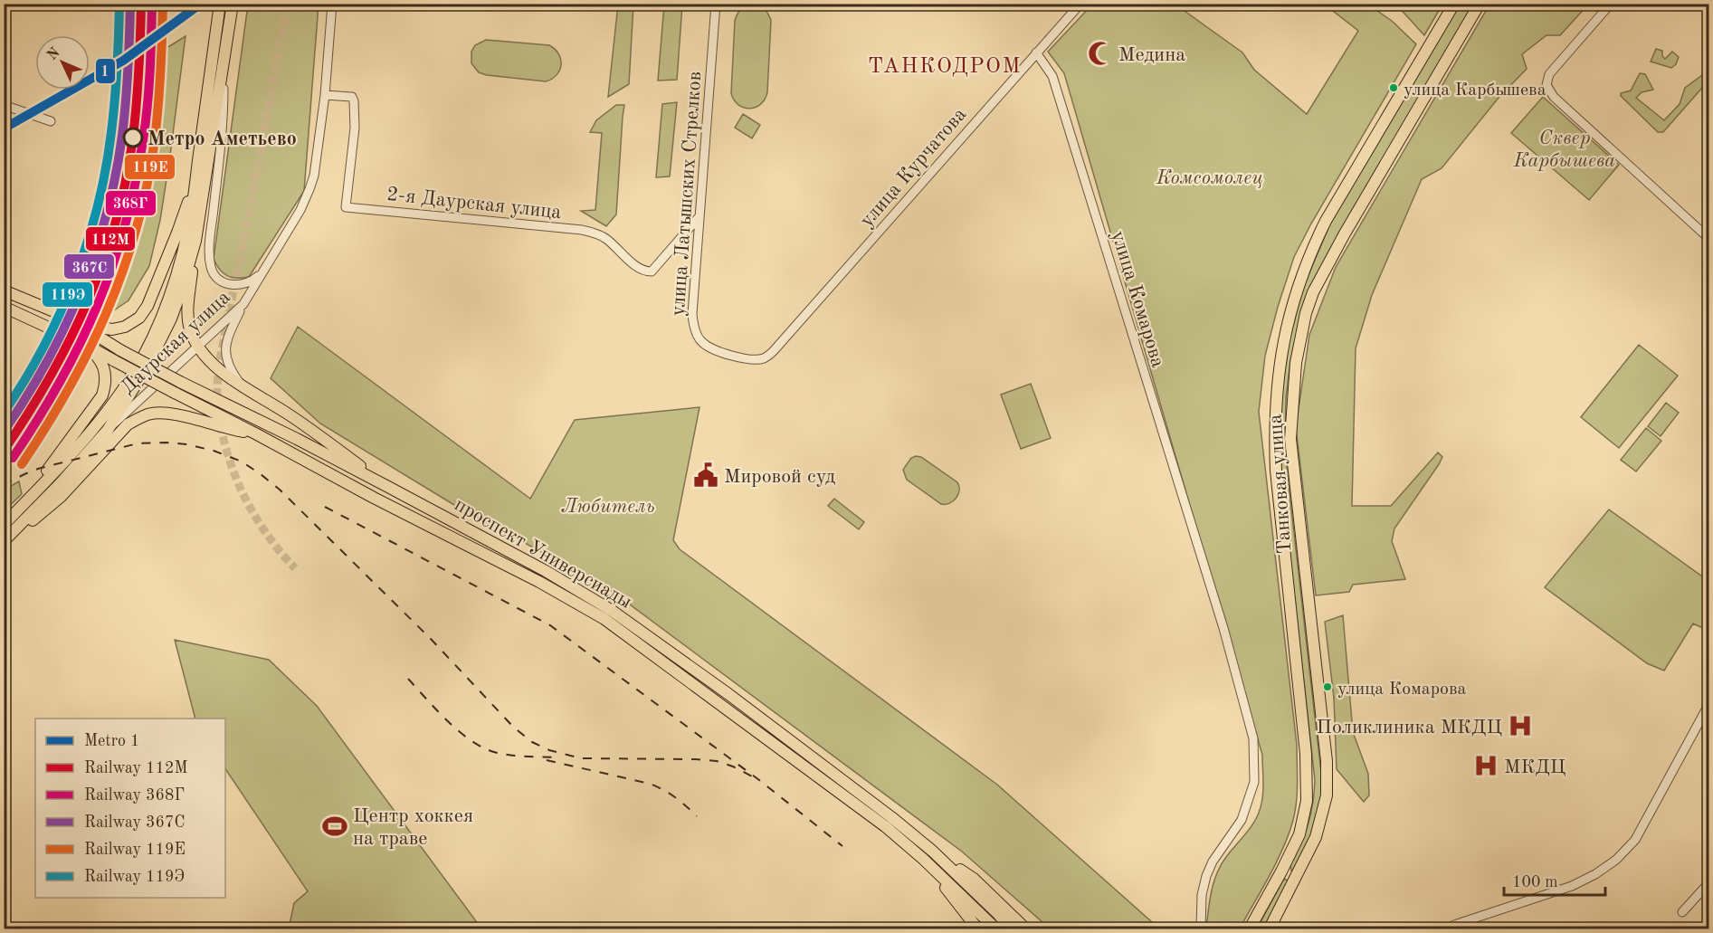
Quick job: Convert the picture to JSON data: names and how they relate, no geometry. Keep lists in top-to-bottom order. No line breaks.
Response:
{"streets":{"main road":["Даурская улица","Танковая улица","проспект Универсиады"],"street":["улица Курчатова","улица Латышских Стрелков","2-я Даурская улица","улица Комарова"]},"crossings":[["улица Курчатова","улица Латышских Стрелков"],["улица Курчатова","улица Комарова"],["улица Латышских Стрелков","2-я Даурская улица"],["2-я Даурская улица","Даурская улица"]],"districts":["ТАНКОДРОМ"],"parks":["Сквер Карбышева","Комсомолец","Любитель"],"places":{"mosque":["Медина"],"other":["улица Карбышева","Метро Аметьево","улица Комарова"],"public building":["Мировой суд"],"hospital":["Поликлиника МКДЦ","МКДЦ"],"sports":["Центр хоккея на траве"]},"lines":["metro line 1","rail line 112М","rail line 368Г","rail line 367С","rail line 119Э","rail line 119Е"],"legend":["Metro 1","Railway 112М","Railway 368Г","Railway 367С","Railway 119Е","Railway 119Э"],"scale_bar":"100 m","north":"top left"}
